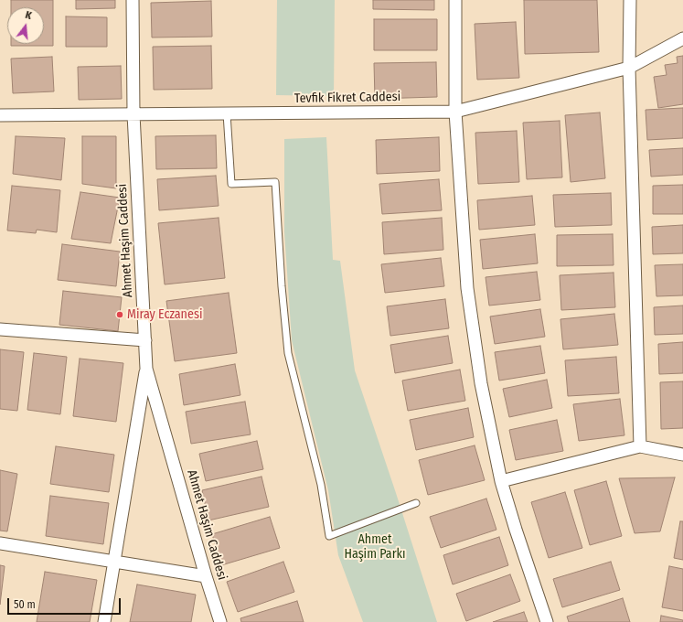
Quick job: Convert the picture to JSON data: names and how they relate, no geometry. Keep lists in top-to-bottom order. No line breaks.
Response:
{"streets":{"street":["Tevfik Fikret Caddesi","Ahmet Haşim Caddesi"]},"crossings":[["Tevfik Fikret Caddesi","Ahmet Haşim Caddesi"]],"parks":["Ahmet Haşim Parkı"],"places":["Miray Eczanesi"],"scale_bar":"50 m","north":"top"}
